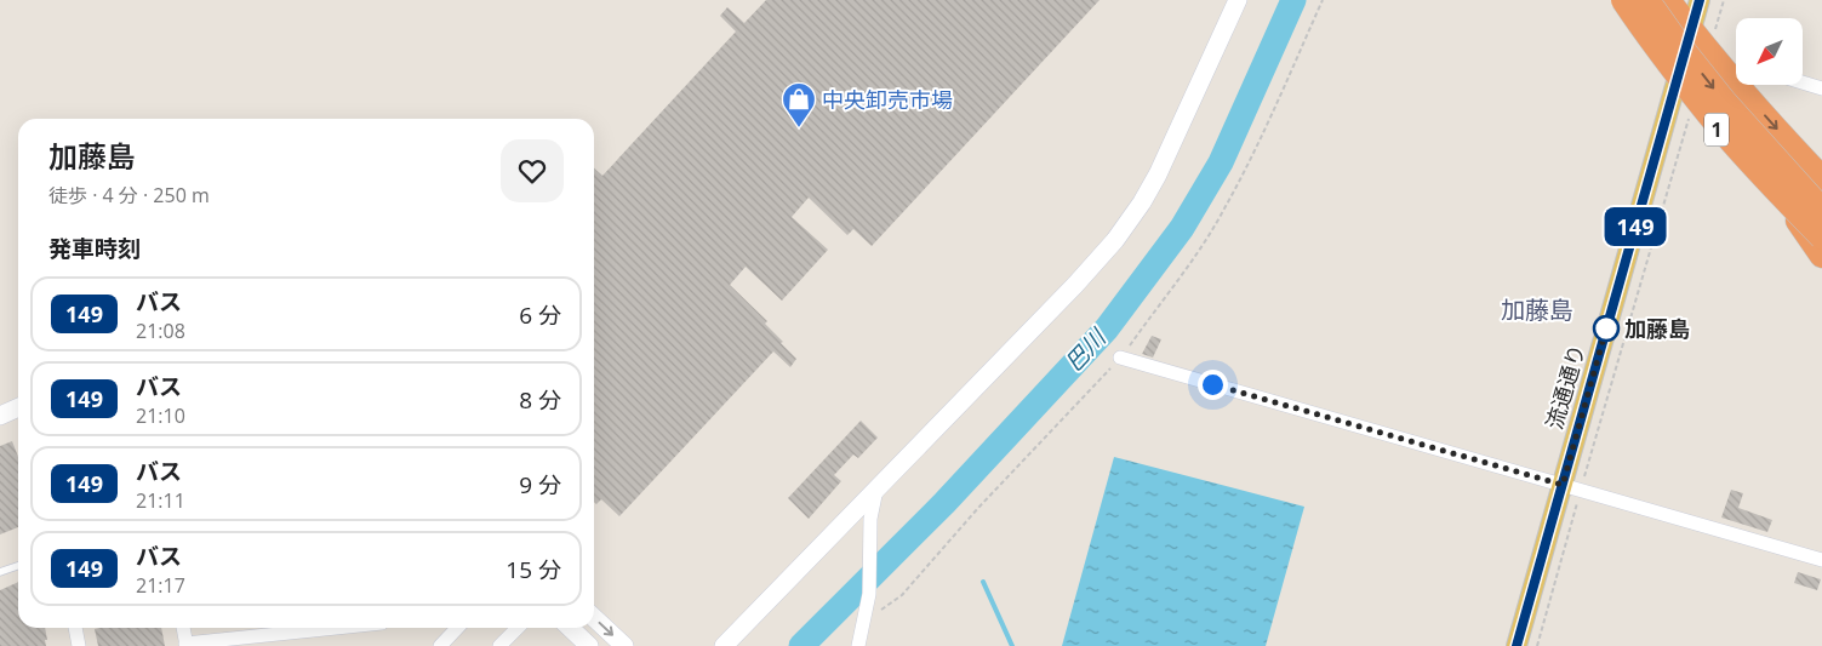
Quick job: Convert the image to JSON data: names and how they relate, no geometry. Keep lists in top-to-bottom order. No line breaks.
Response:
{"streets":{"highway":["1"],"main road":["流通通り"]},"crossings":[["1","流通通り"]],"districts":["加藤島"],"water":["巴川"],"places":{"shop":["中央卸売市場"],"other":["加藤島"]},"lines":["bus line 149"],"north":"bottom left","page":{"on_map":"149","heading":[["加藤島","徒歩 · 4 分 · 250 m"],"発車時刻"],"list":[{"mark":"149","name":"バス","note":"21:08","value":"6 分"},{"mark":"149","name":"バス","note":"21:10","value":"8 分"},{"mark":"149","name":"バス","note":"21:11","value":"9 分"},{"mark":"149","name":"バス","note":"21:17","value":"15 分"}]}}
